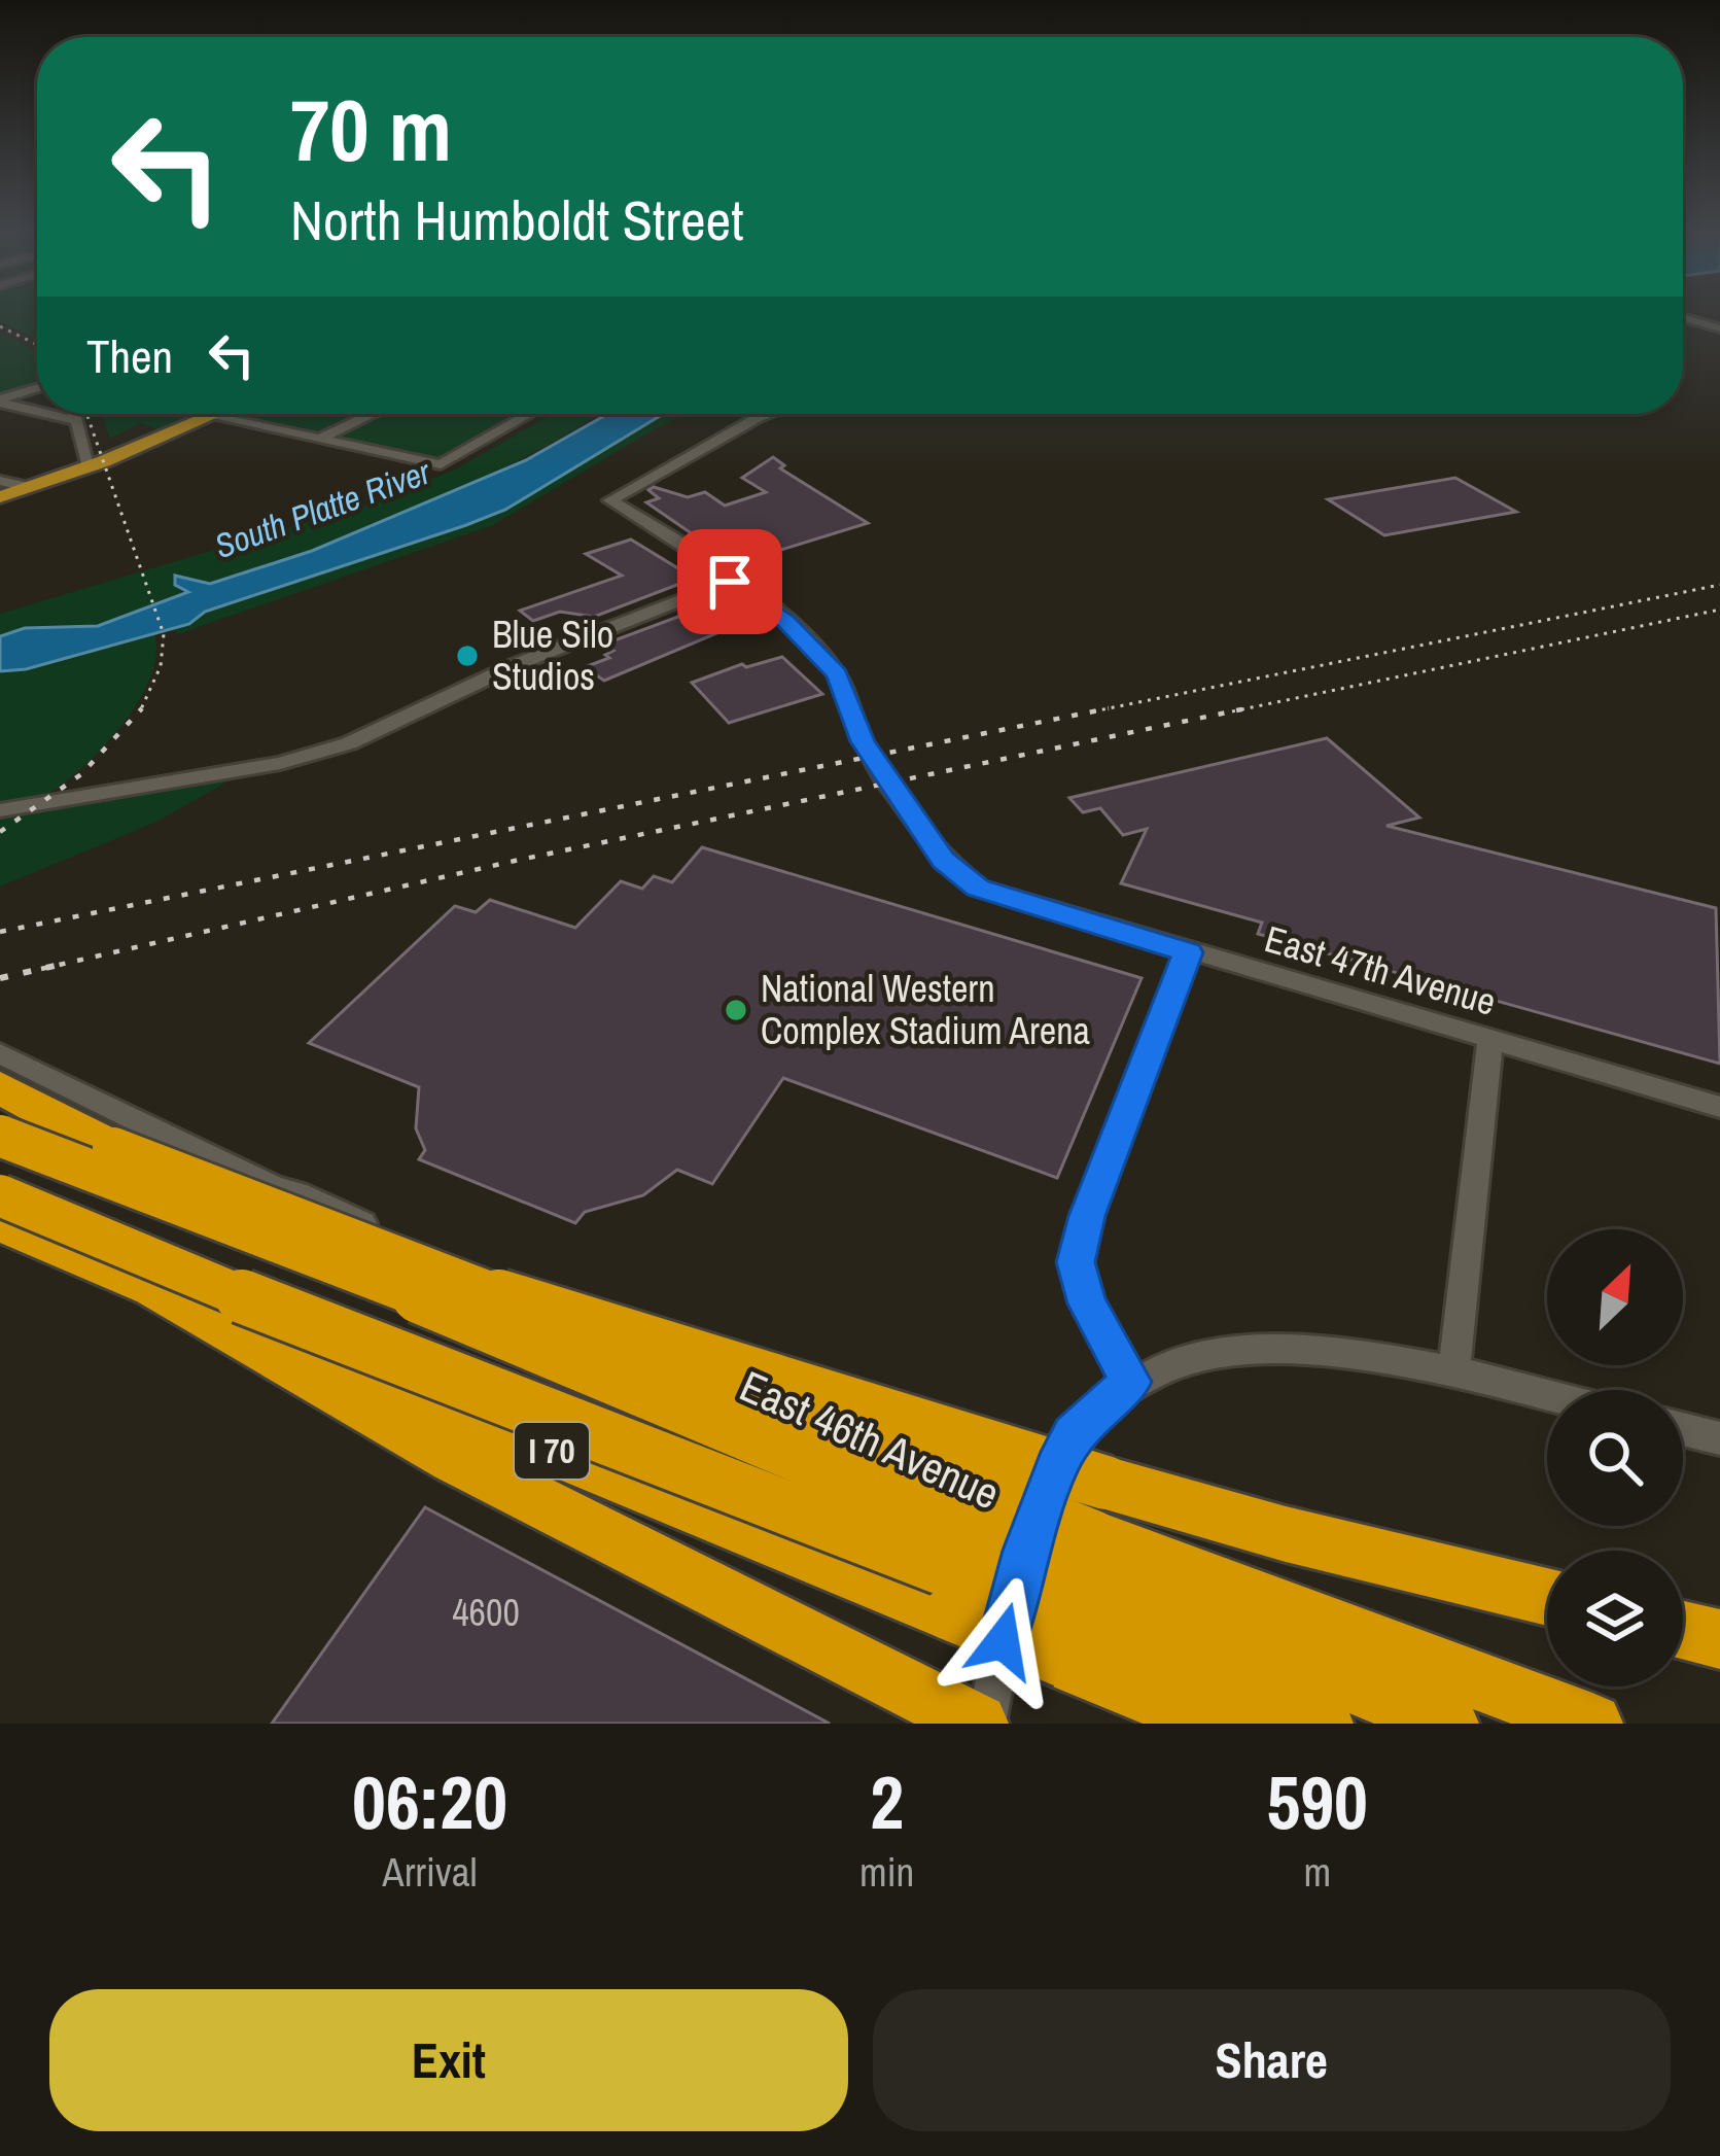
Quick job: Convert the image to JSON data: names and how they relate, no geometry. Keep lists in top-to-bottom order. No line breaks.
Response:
{"streets":{"highway":["I 70"],"street":["East 47th Avenue","East 46th Avenue"]},"water":["South Platte River"],"places":["Blue Silo Studios","National Western Complex Stadium Arena"],"house_numbers":["4600"],"north":"top right","page":{"turn":["70 m","North Humboldt Street"],"then":"Then","eta":["06:20","Arrival","2","min","590","m"],"buttons":["Exit","Share"]}}
